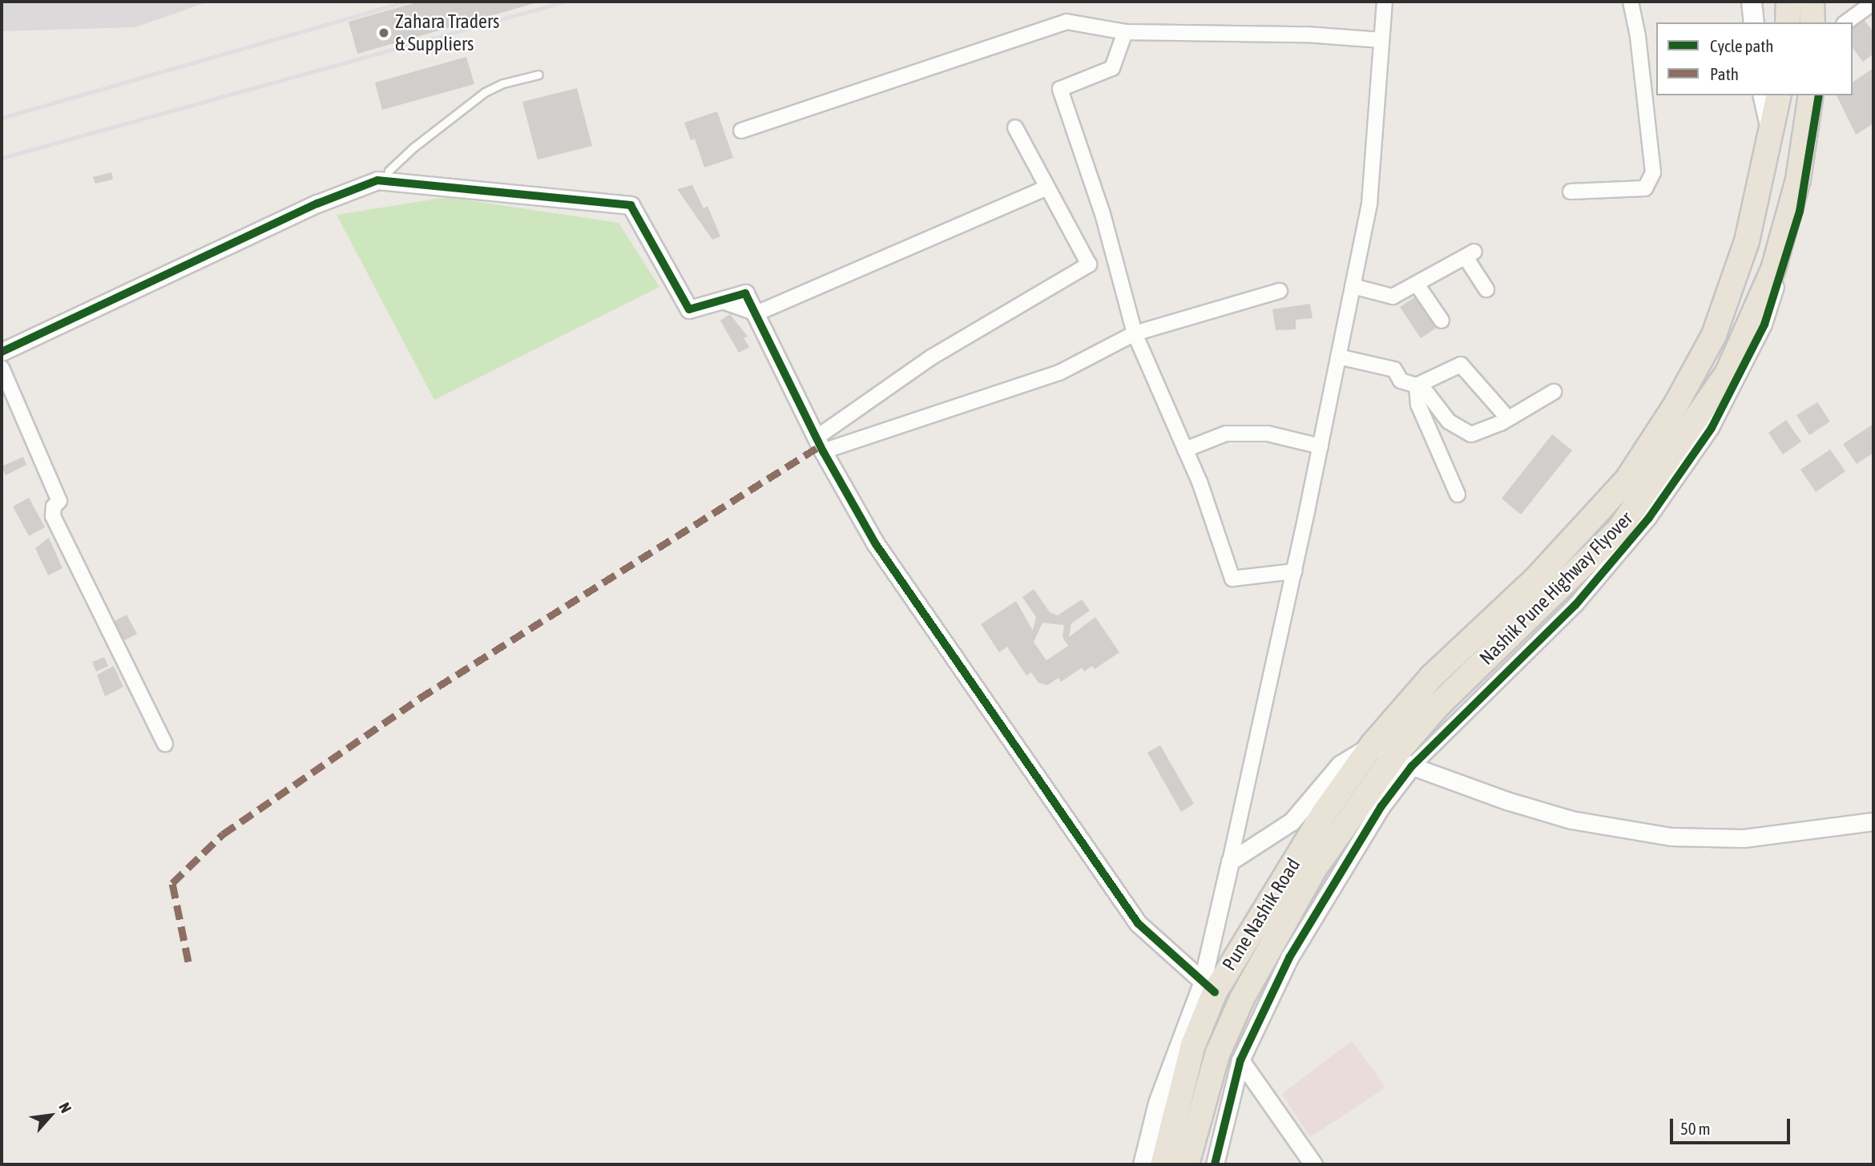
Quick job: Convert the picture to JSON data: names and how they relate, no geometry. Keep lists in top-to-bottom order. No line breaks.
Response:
{"streets":{"highway":["Nashik Pune Highway Flyover","Pune Nashik Road"]},"crossings":[["Nashik Pune Highway Flyover","Pune Nashik Road"]],"places":["Zahara Traders & Suppliers"],"legend":["Cycle path","Path"],"scale_bar":"50 m","north":"top right"}
